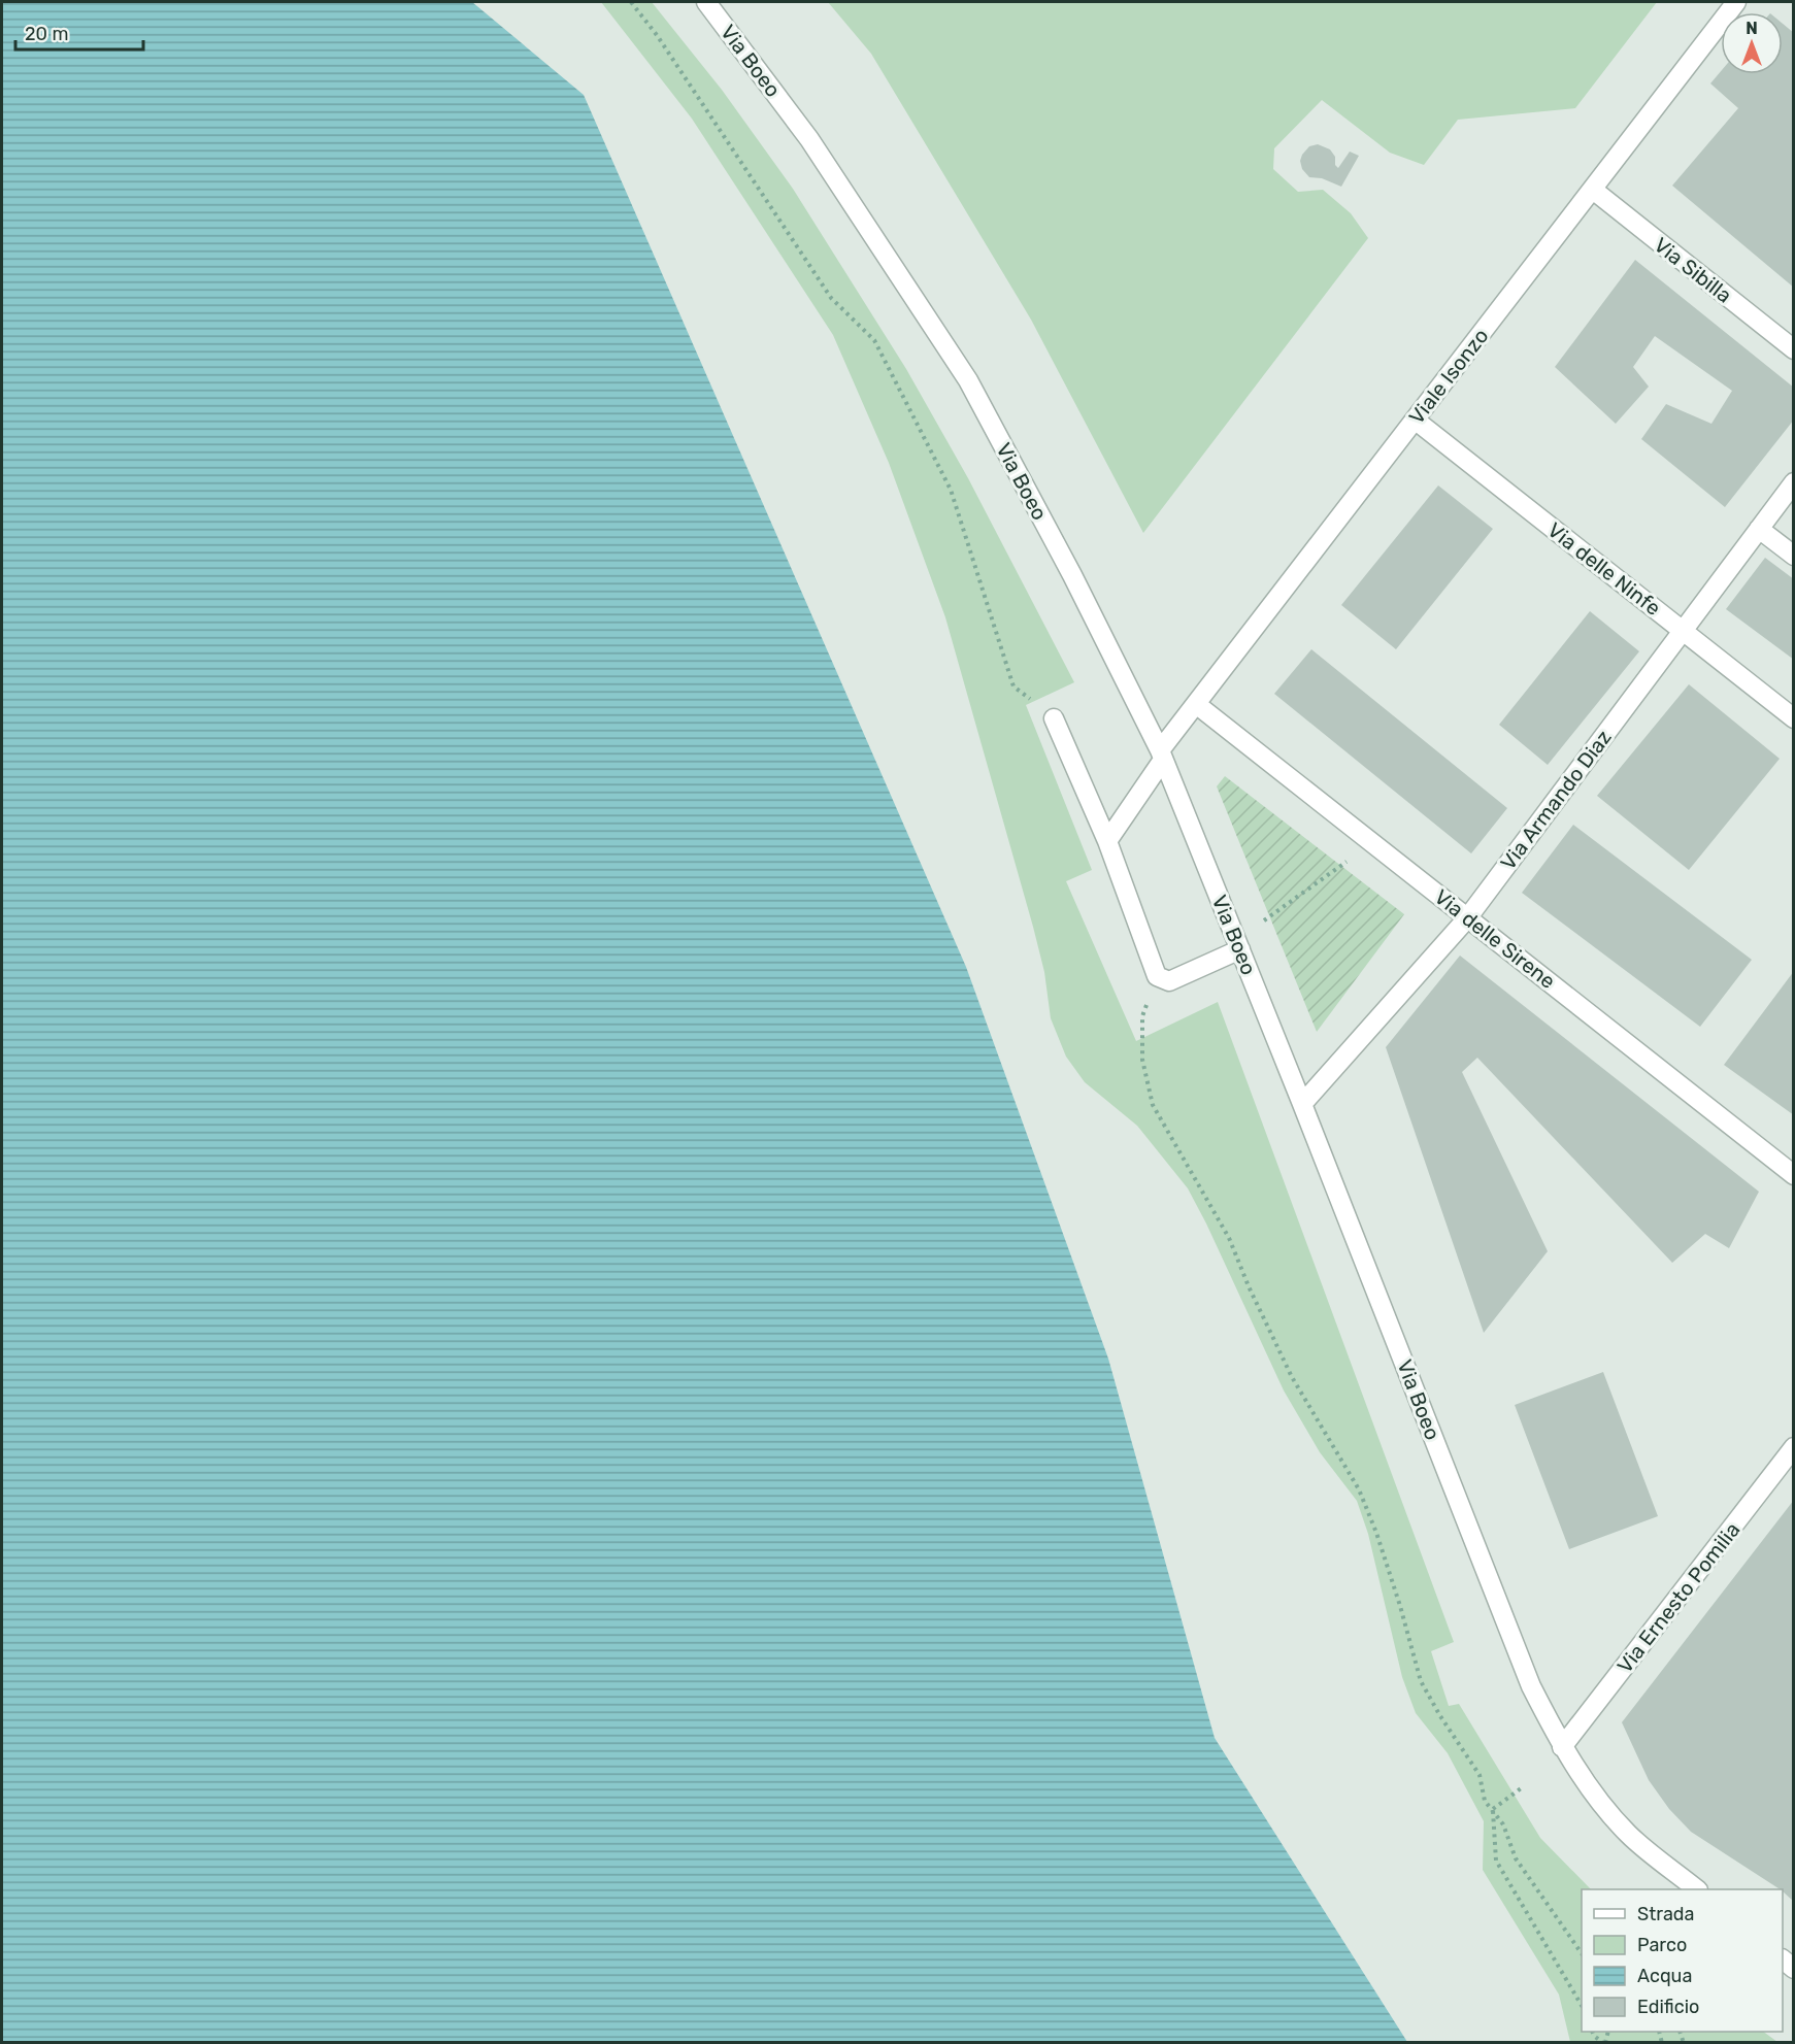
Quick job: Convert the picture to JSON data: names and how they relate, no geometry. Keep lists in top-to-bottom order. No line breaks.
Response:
{"streets":{"street":["Via Boeo","Via Sibilla","Viale Isonzo","Via delle Ninfe","Via Armando Diaz","Via delle Sirene","Via Ernesto Pomilia"]},"crossings":[["Via Boeo","Viale Isonzo"],["Via Boeo","Via Armando Diaz"],["Via Boeo","Via Ernesto Pomilia"],["Via Sibilla","Viale Isonzo"],["Viale Isonzo","Via delle Ninfe"],["Viale Isonzo","Via delle Sirene"],["Via delle Ninfe","Via Armando Diaz"],["Via Armando Diaz","Via delle Sirene"]],"legend":["Strada","Parco","Acqua","Edificio"],"scale_bar":"20 m","north":"top"}
